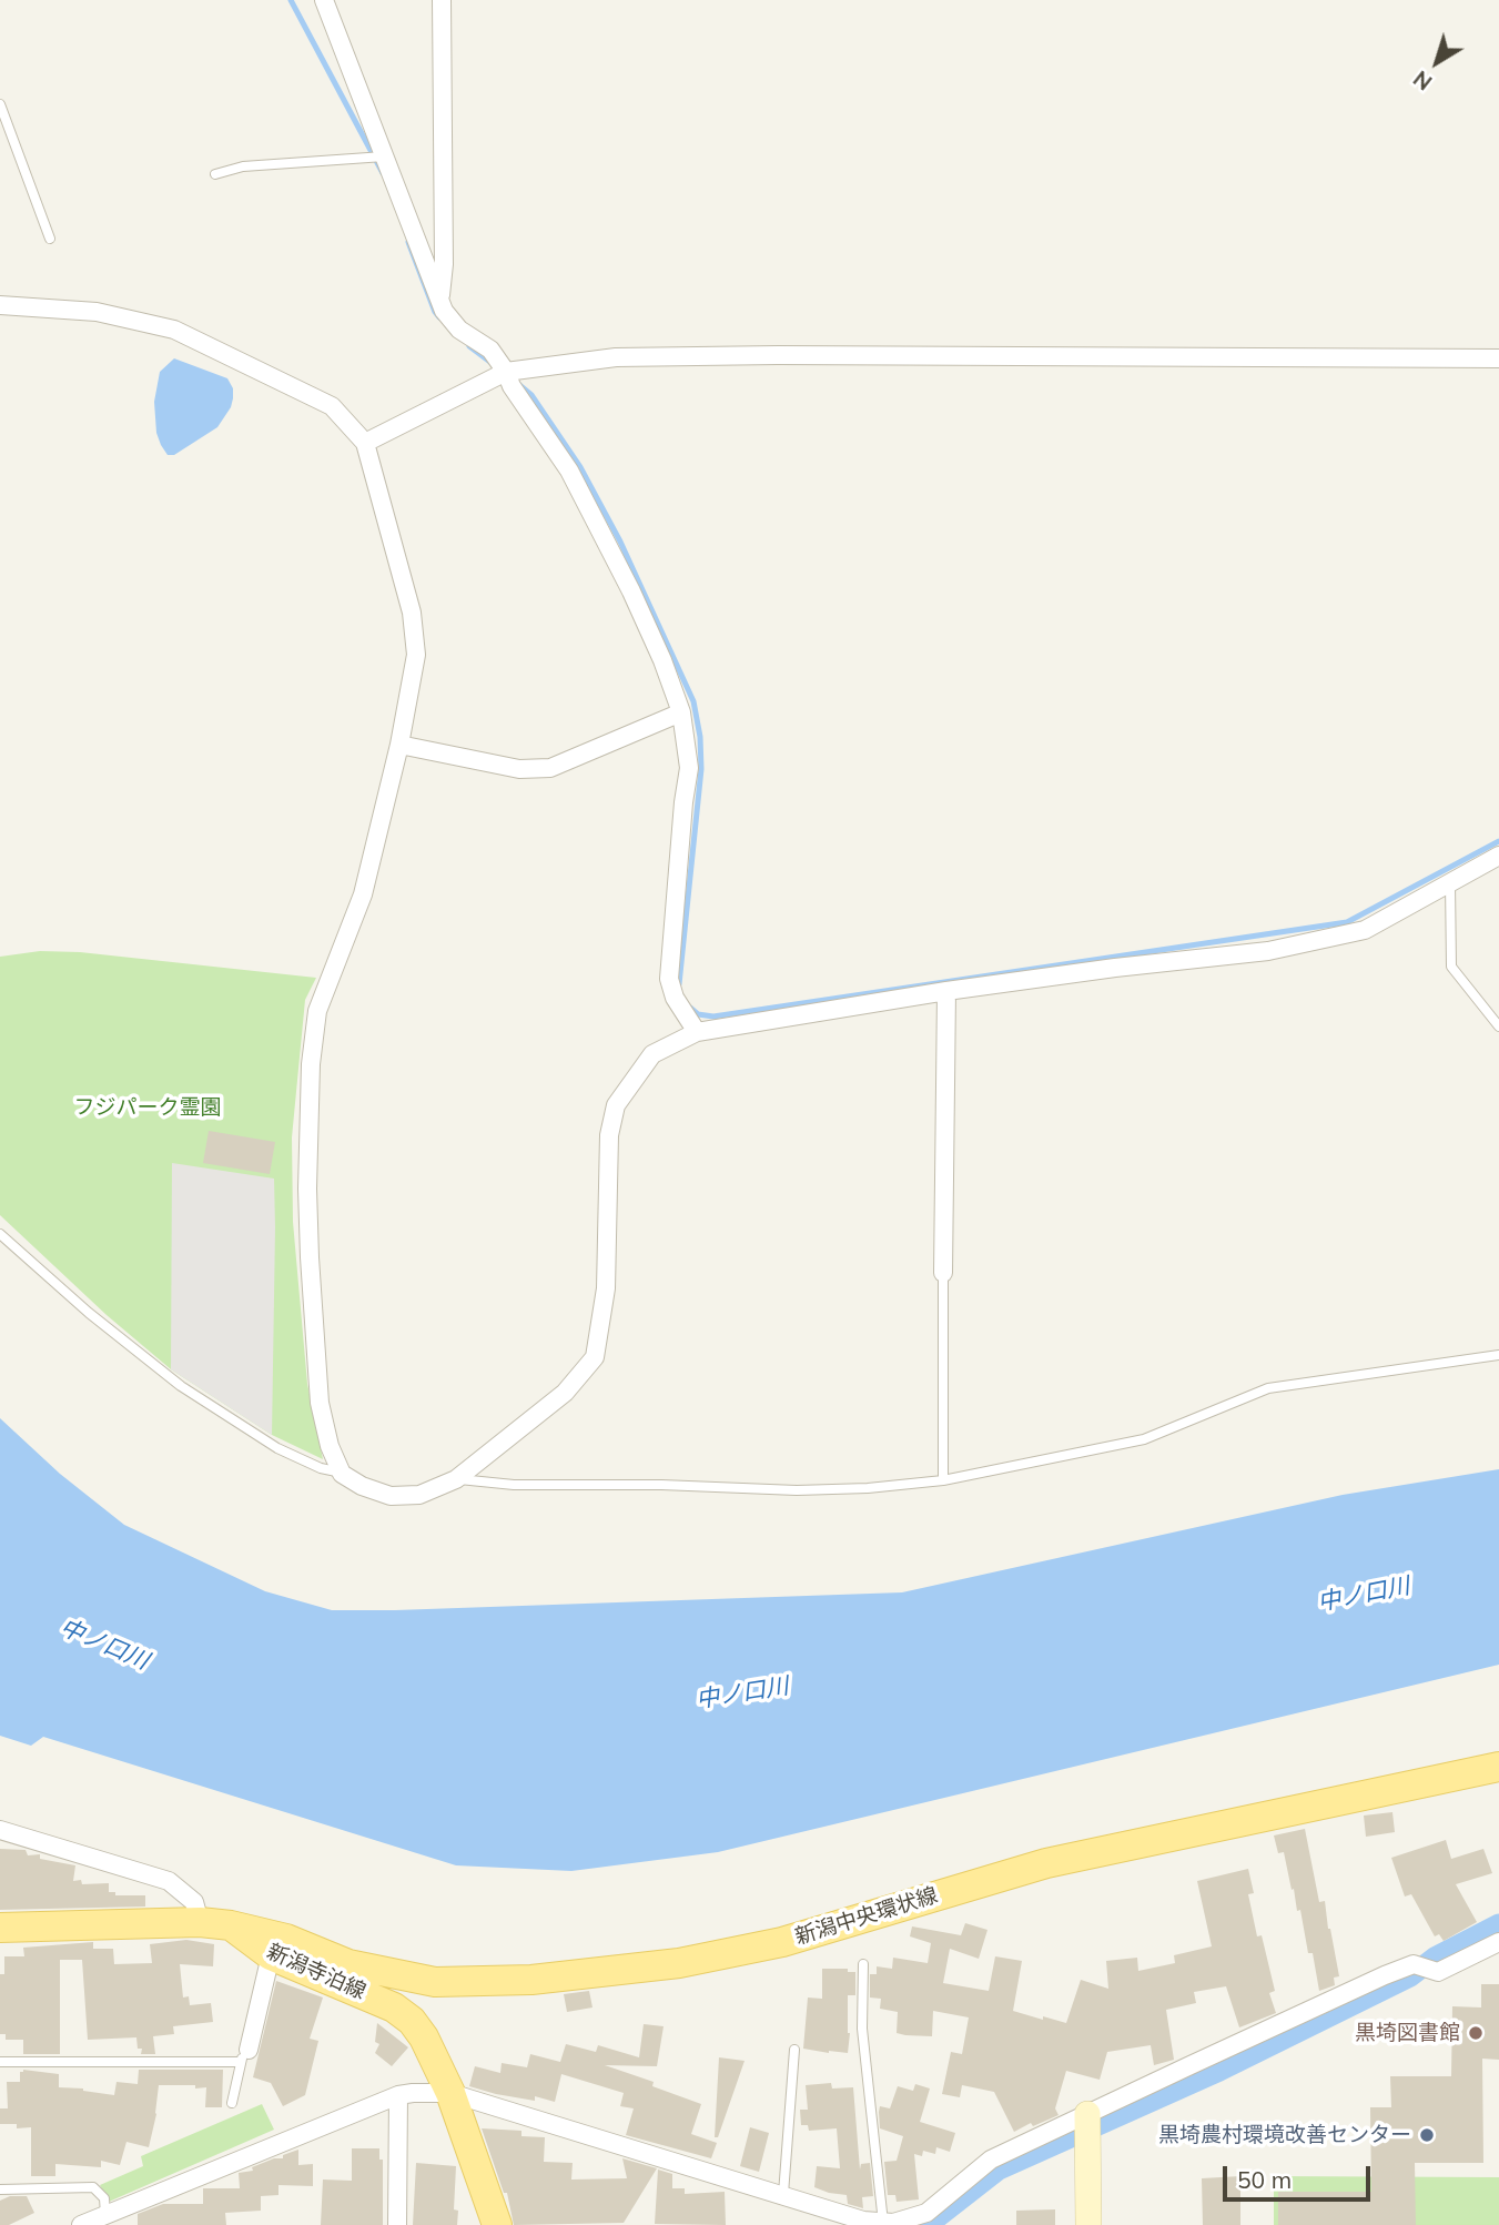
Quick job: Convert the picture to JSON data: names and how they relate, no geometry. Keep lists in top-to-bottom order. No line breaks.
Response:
{"streets":{"main road":["新潟中央環状線","新潟寺泊線"]},"crossings":[["新潟中央環状線","新潟寺泊線"]],"water":["中ノ口川"],"parks":["フジパーク霊園"],"places":["黒埼図書館","黒埼農村環境改善センター"],"scale_bar":"50 m","north":"bottom left"}
